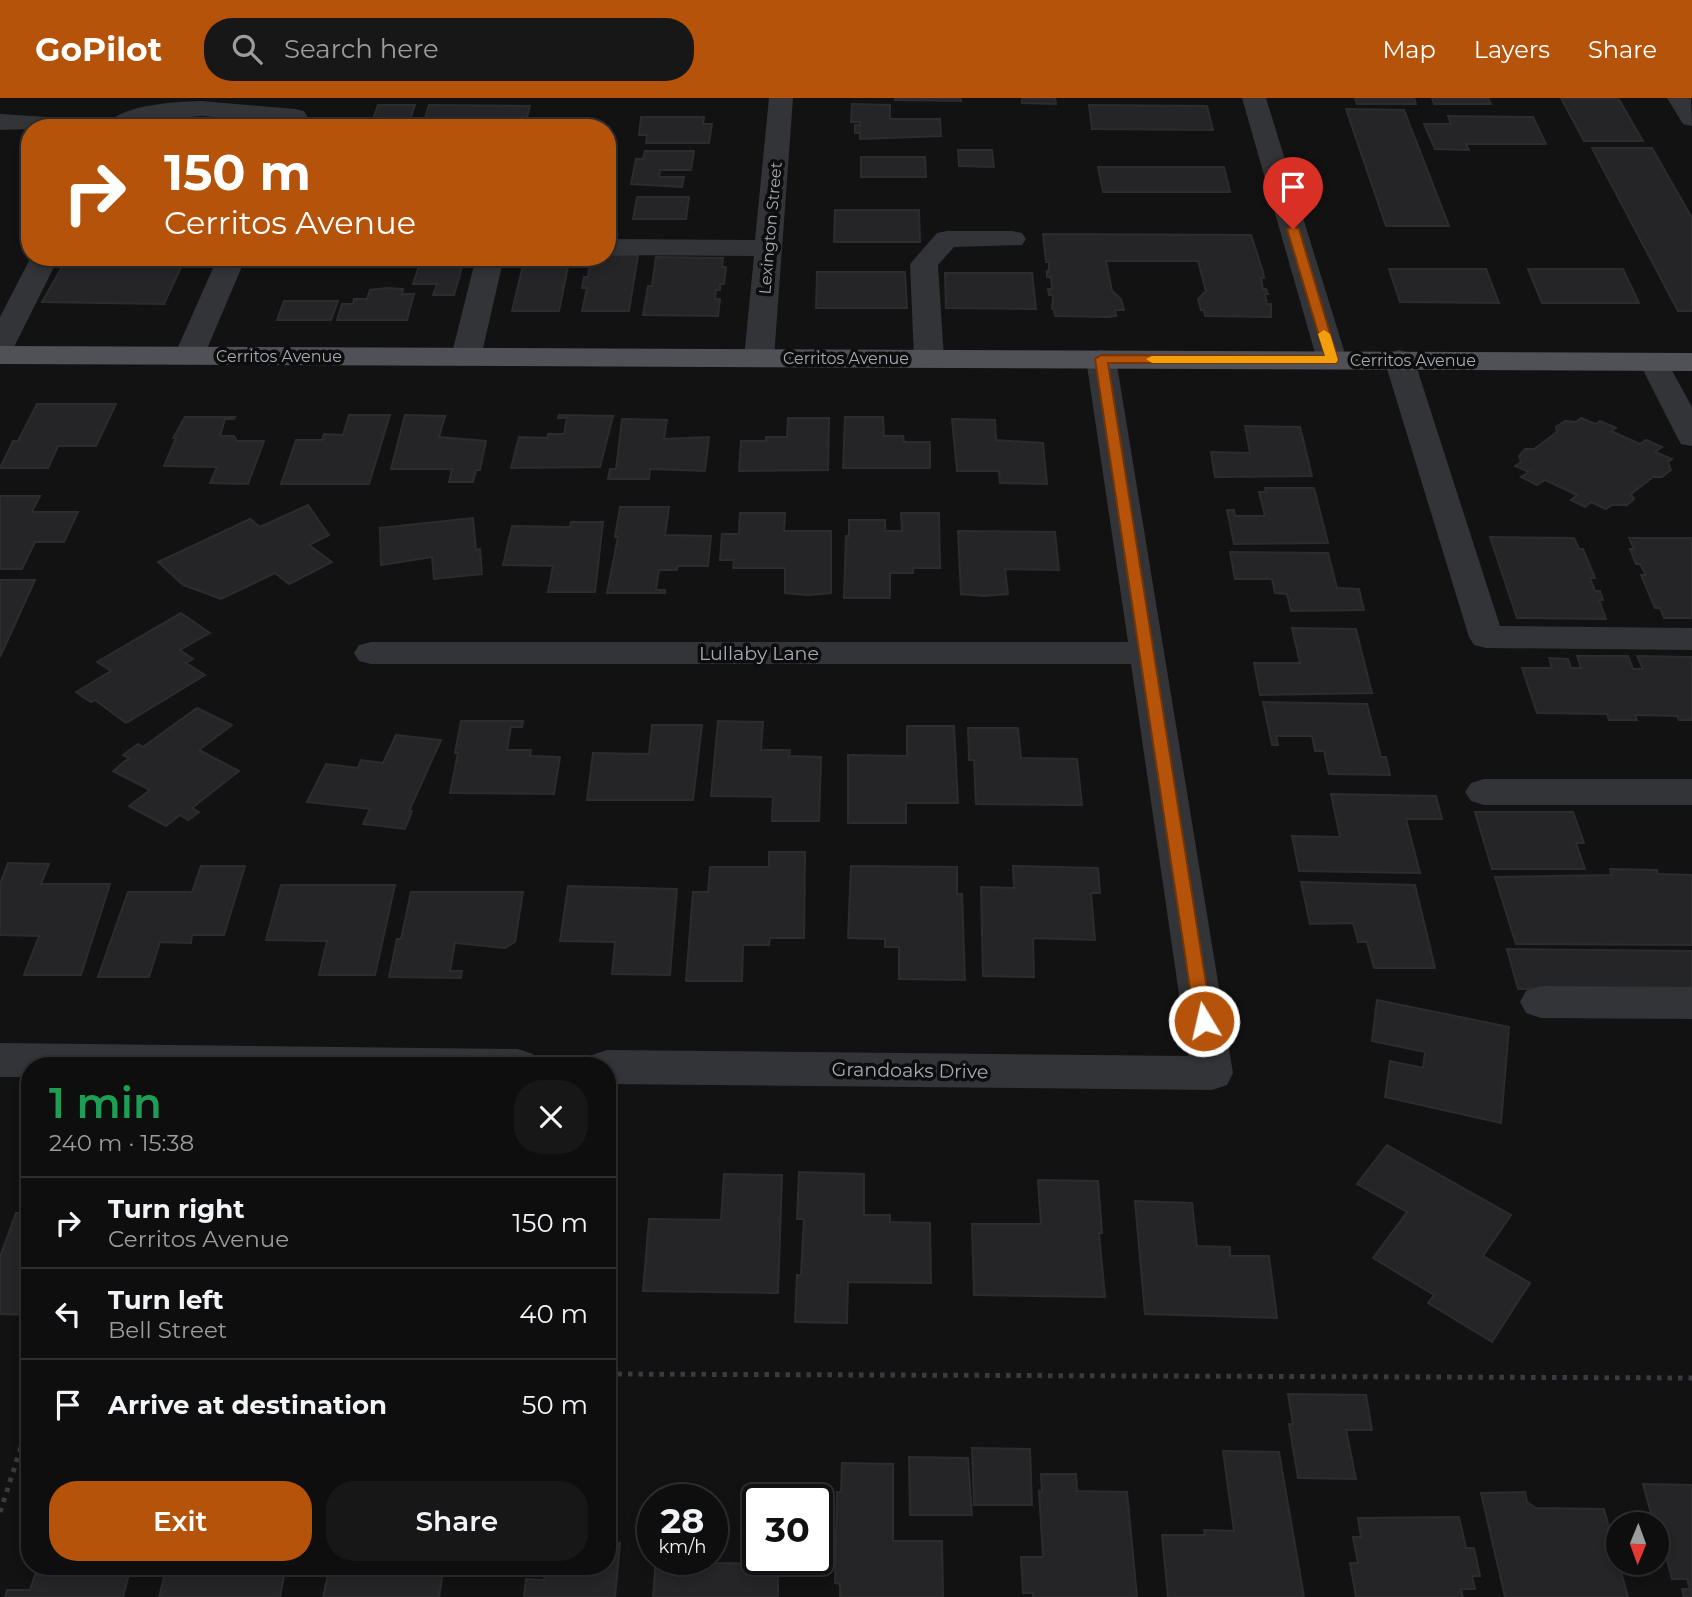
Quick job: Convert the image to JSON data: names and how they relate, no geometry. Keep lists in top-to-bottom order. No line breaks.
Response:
{"streets":{"main road":["Cerritos Avenue"],"street":["Lexington Street","Lullaby Lane","Grandoaks Drive"]},"crossings":[["Lexington Street","Cerritos Avenue"],["Lullaby Lane","Grandoaks Drive"]],"north":"bottom","page":{"header":"GoPilot","search":"Search here","nav":["Map","Layers","Share"],"turn":["150 m","Cerritos Avenue"],"heading":["1 min","240 m · 15:38"],"list":[{"name":"Turn right","note":"Cerritos Avenue","value":"150 m"},{"name":"Turn left","note":"Bell Street","value":"40 m"},{"name":"Arrive at destination","value":"50 m"}],"buttons":["Exit","Share"],"speed":"28 km/h","limit":"30"}}
